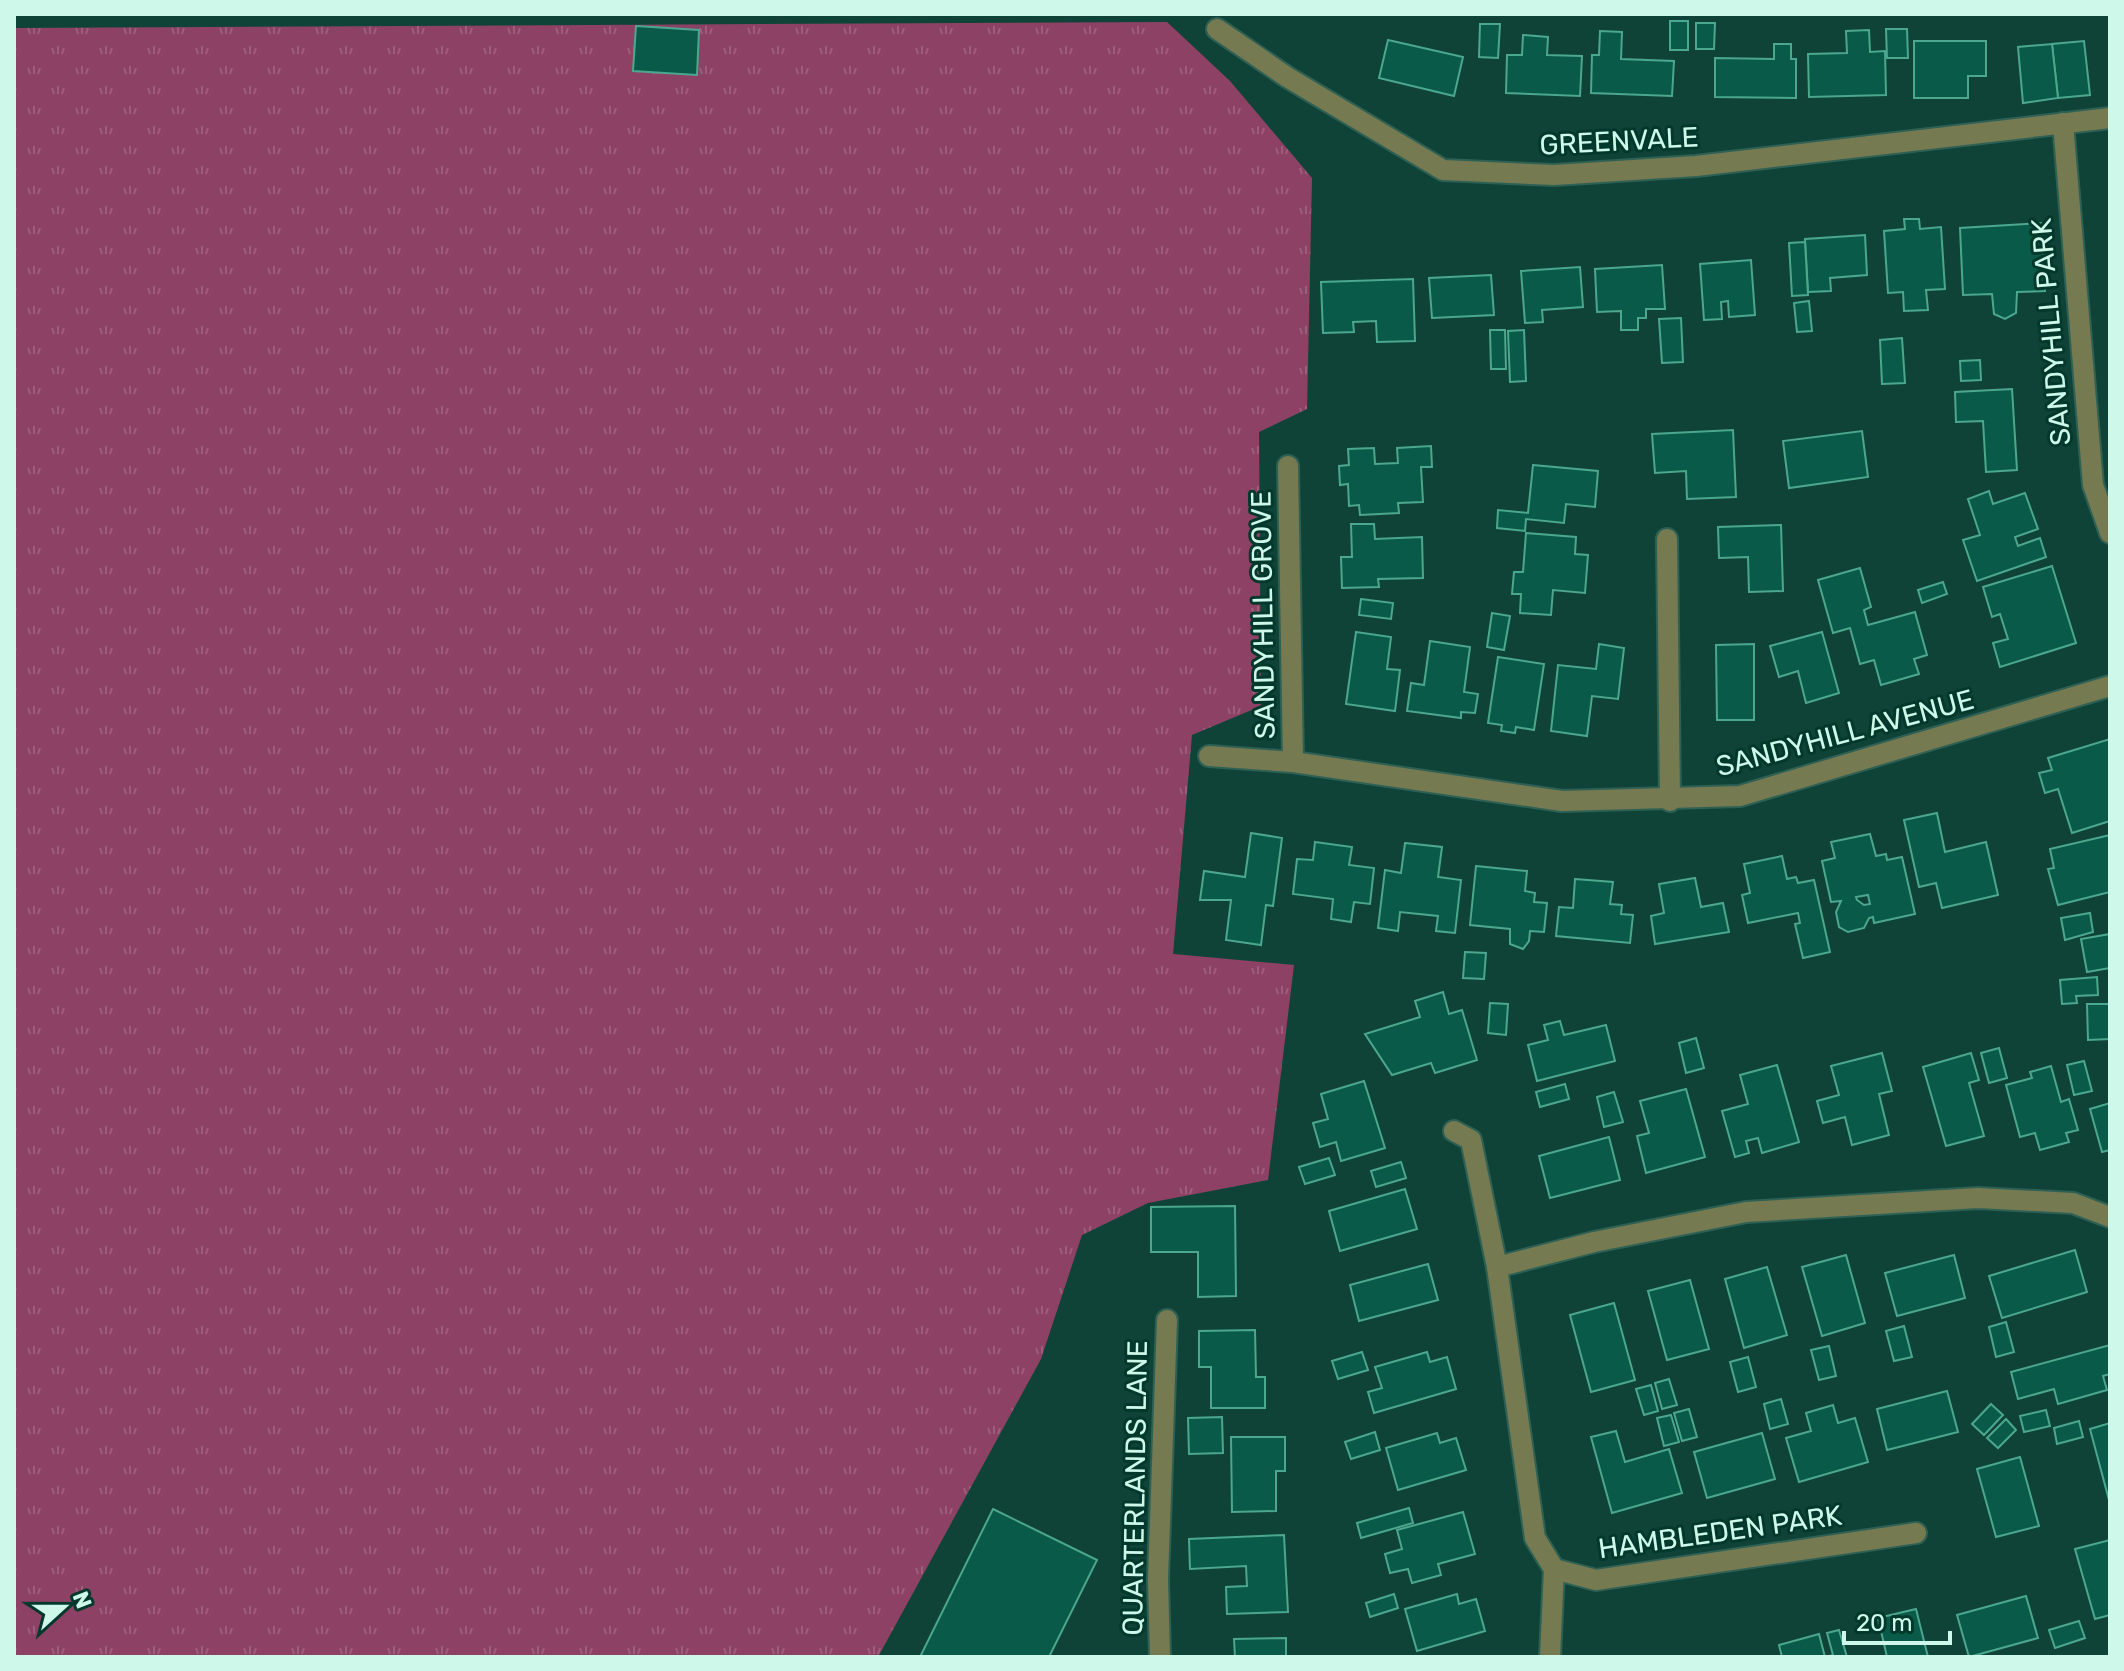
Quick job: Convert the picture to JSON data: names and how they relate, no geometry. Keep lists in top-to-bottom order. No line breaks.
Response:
{"streets":{"street":["GREENVALE","SANDYHILL PARK","SANDYHILL GROVE","SANDYHILL AVENUE","QUARTERLANDS LANE","HAMBLEDEN PARK"]},"crossings":[["GREENVALE","SANDYHILL PARK"],["SANDYHILL GROVE","SANDYHILL AVENUE"]],"scale_bar":"20 m","north":"right"}
